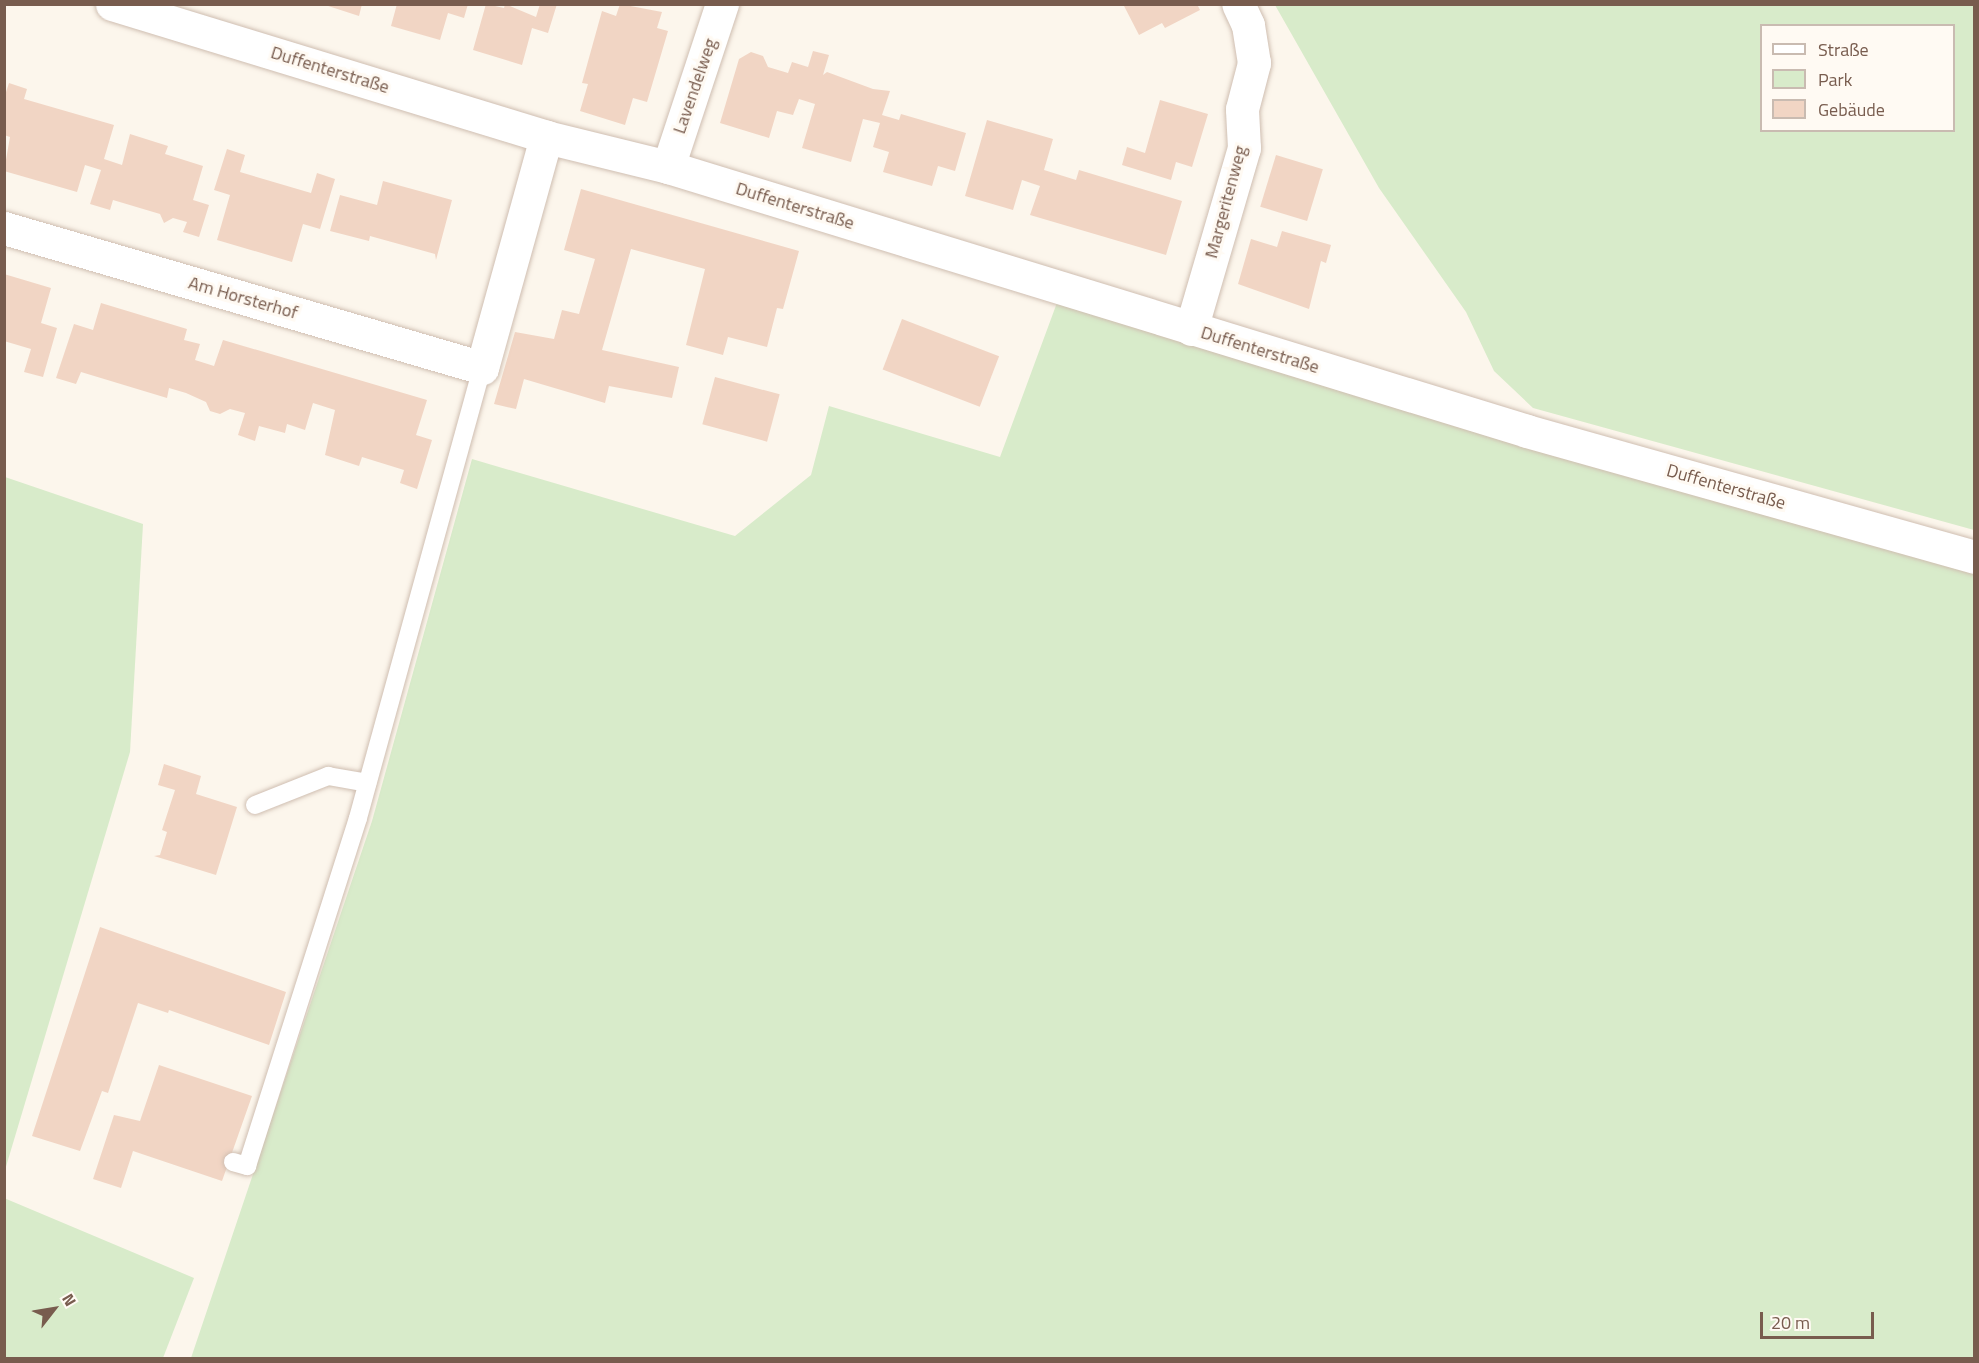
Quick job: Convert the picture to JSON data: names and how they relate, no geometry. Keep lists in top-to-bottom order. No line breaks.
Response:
{"streets":{"street":["Duffenterstraße","Lavendelweg","Margeritenweg","Am Horsterhof"]},"crossings":[["Duffenterstraße","Lavendelweg"],["Duffenterstraße","Margeritenweg"]],"legend":["Straße","Park","Gebäude"],"scale_bar":"20 m","north":"top right"}
